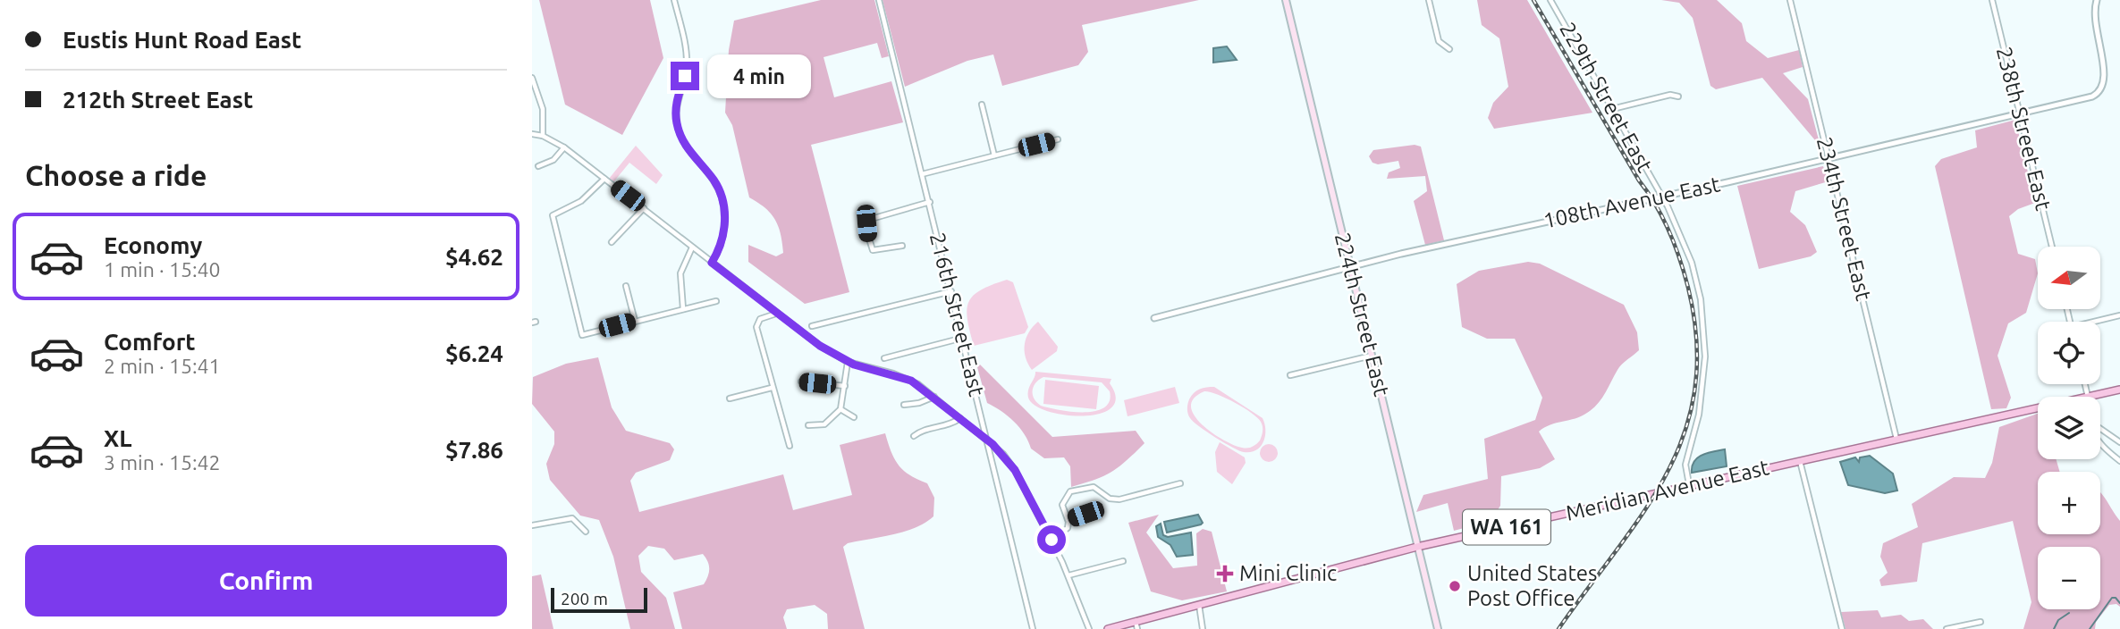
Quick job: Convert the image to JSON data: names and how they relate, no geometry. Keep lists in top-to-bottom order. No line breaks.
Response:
{"streets":{"main road":["224th Street East","Meridian Avenue East","WA 161"],"street":["229th Street East","238th Street East","108th Avenue East","234th Street East","216th Street East"]},"crossings":[["229th Street East","108th Avenue East"],["229th Street East","Meridian Avenue East"],["238th Street East","108th Avenue East"],["108th Avenue East","234th Street East"],["108th Avenue East","224th Street East"],["234th Street East","Meridian Avenue East"],["224th Street East","Meridian Avenue East"]],"places":{"health":["Mini Clinic"],"other":["United States Post Office"]},"scale_bar":"200 m","north":"left","page":{"banner":["Eustis Hunt Road East","212th Street East"],"bubble":"4 min","heading":"Choose a ride","list":[{"name":"Economy","note":"1 min · 15:40","value":"$4.62"},{"name":"Comfort","note":"2 min · 15:41","value":"$6.24"},{"name":"XL","note":"3 min · 15:42","value":"$7.86"}],"map_buttons":["+","−"],"buttons":"Confirm","scale":"200 m"}}
